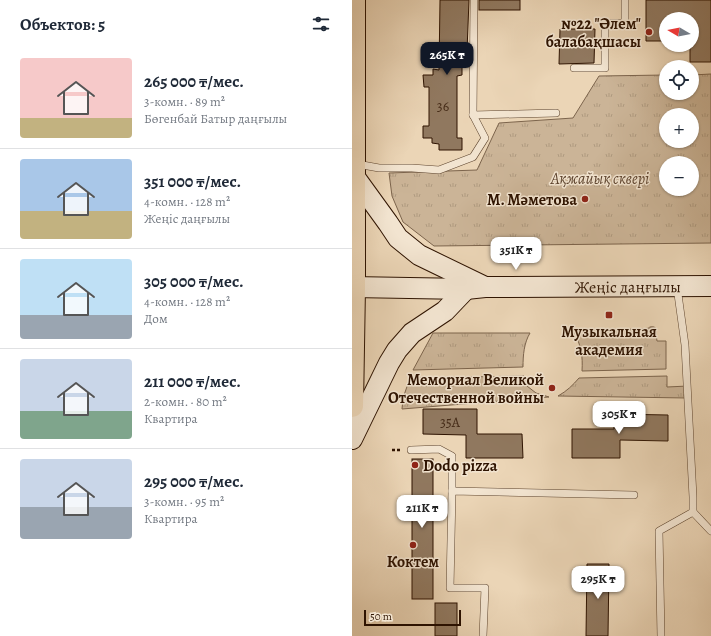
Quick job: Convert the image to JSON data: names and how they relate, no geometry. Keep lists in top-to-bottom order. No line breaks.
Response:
{"streets":{"main road":["Жеңіс даңғылы"]},"parks":["Ақжайық сквері"],"places":{"other":["№22 \"Әлем\" балабақшасы","М. Мәметова","Мемориал Великой Отечественной войны","Dodo pizza","Коктем"],"transit":["Музыкальная академия"]},"house_numbers":["36","35А"],"scale_bar":"50 m","north":"left","page":{"heading":"Объектов: 5","map_buttons":["+","−"],"price":["265K ₸","351K ₸","305K ₸","211K ₸","295K ₸"],"list":[{"name":"265 000 ₸/мес.","note":"3-комн. · 89 m² · Бөгенбай Батыр даңғылы"},{"name":"351 000 ₸/мес.","note":"4-комн. · 128 m² · Жеңіс даңғылы"},{"name":"305 000 ₸/мес.","note":"4-комн. · 128 m² · Дом"},{"name":"211 000 ₸/мес.","note":"2-комн. · 80 m² · Квартира"},{"name":"295 000 ₸/мес.","note":"3-комн. · 95 m² · Квартира"}],"scale":"50 m"}}
